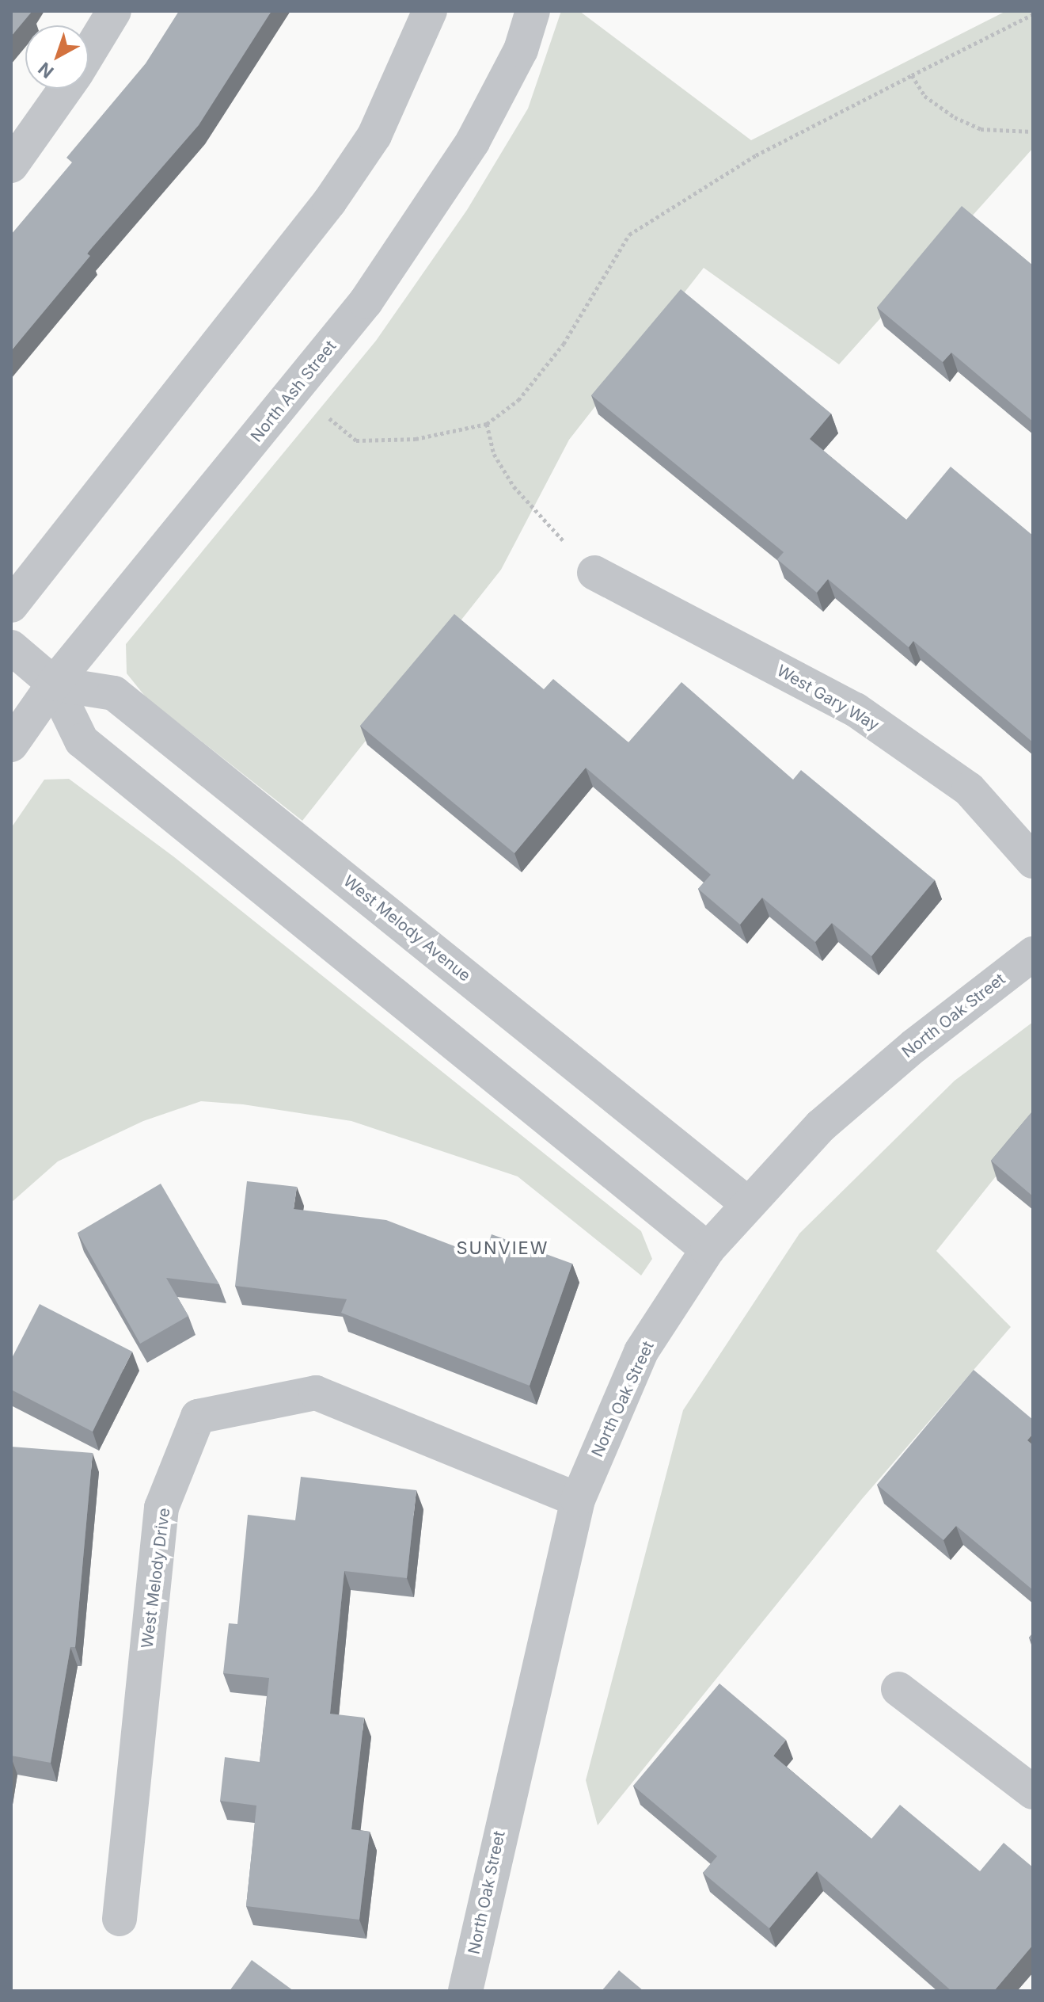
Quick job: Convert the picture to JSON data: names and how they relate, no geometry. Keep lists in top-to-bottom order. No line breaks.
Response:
{"streets":{"street":["North Ash Street","West Gary Way","West Melody Avenue","North Oak Street","West Melody Drive"]},"crossings":[["North Ash Street","West Melody Avenue"],["West Melody Avenue","North Oak Street"],["North Oak Street","West Melody Drive"]],"districts":["SUNVIEW"],"north":"bottom left"}
